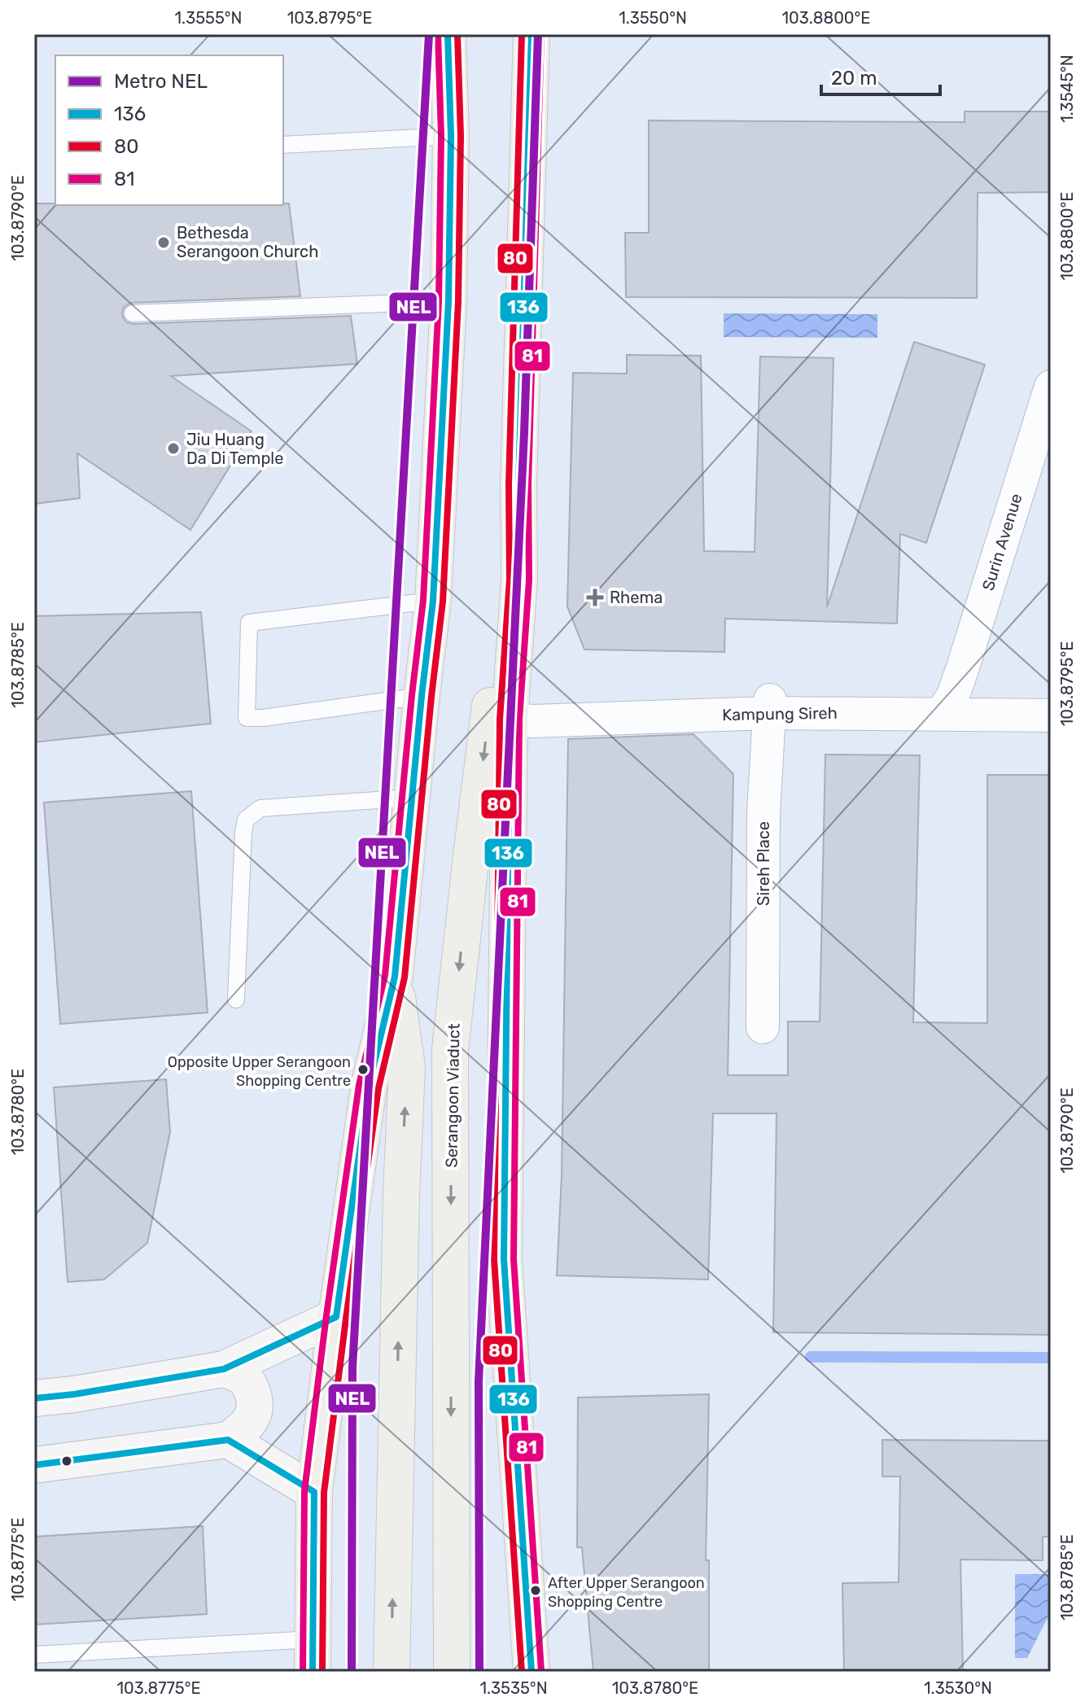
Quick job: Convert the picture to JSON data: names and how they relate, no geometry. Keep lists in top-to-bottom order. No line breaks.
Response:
{"streets":{"main road":["Serangoon Viaduct"],"street":["Surin Avenue","Kampung Sireh","Sireh Place"]},"crossings":[["Surin Avenue","Kampung Sireh"],["Kampung Sireh","Sireh Place"]],"places":{"other":["Bethesda Serangoon Church","Jiu Huang Da Di Temple","Opposite Upper Serangoon Shopping Centre","After Upper Serangoon Shopping Centre"],"health":["Rhema"]},"lines":["metro line NEL","transit line 136","transit line 80","transit line 81"],"legend":["Metro NEL","136","80","81"],"scale_bar":"20 m","coordinates":["1.3555°N","103.8795°E","1.3550°N","103.8800°E","1.3545°N","103.8790°E","103.8785°E","103.8780°E","103.8775°E","1.3535°N","1.3530°N"]}
